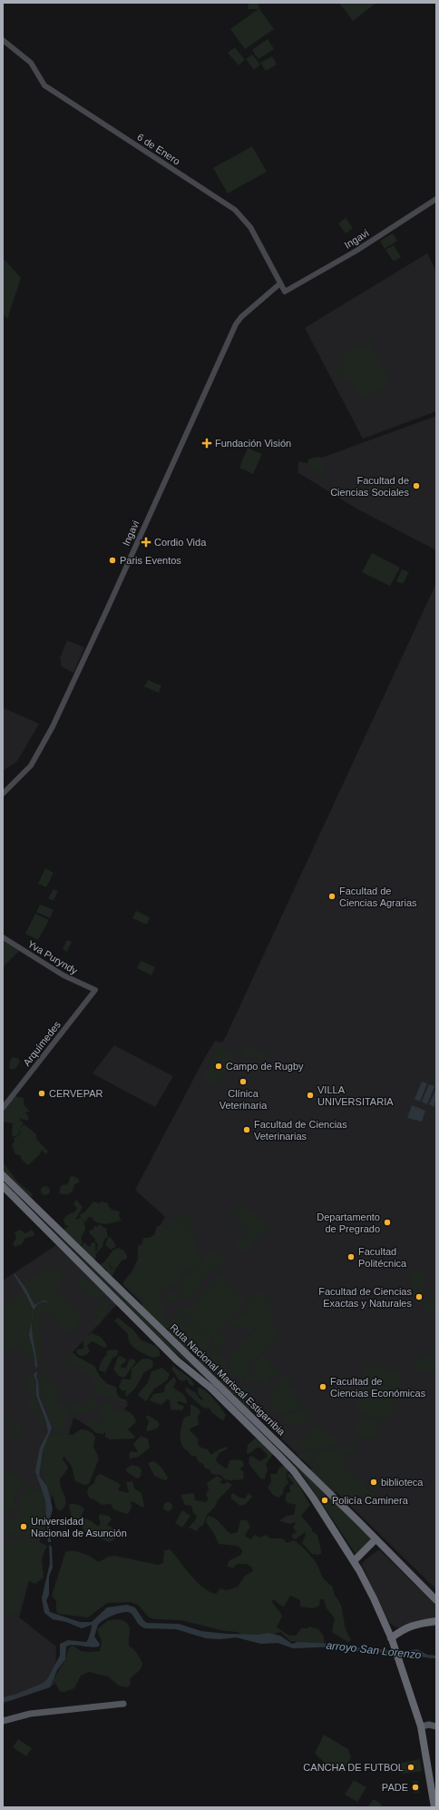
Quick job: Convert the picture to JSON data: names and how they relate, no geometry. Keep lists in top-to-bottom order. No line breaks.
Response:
{"streets":{"highway":["Ruta Nacional Mariscal Estigarribia"],"main road":["6 de Enero","Ingavi","Yva Puryndy","Arquímedes"]},"crossings":[["6 de Enero","Ingavi"],["Yva Puryndy","Arquímedes"]],"water":["arroyo San Lorenzo"],"places":{"health":["Fundación Visión","Cordio Vida"],"other":["Facultad de Ciencias Sociales","Paris Eventos","Facultad de Ciencias Agrarias","Campo de Rugby","Clínica Veterinaria","CERVEPAR","VILLA UNIVERSITARIA","Facultad de Ciencias Veterinarias","Departamento de Pregrado","Facultad Politécnica","Facultad de Ciencias Exactas y Naturales","Facultad de Ciencias Económicas","biblioteca","Policía Caminera","Universidad Nacional de Asunción","CANCHA DE FUTBOL","PADE"]}}
